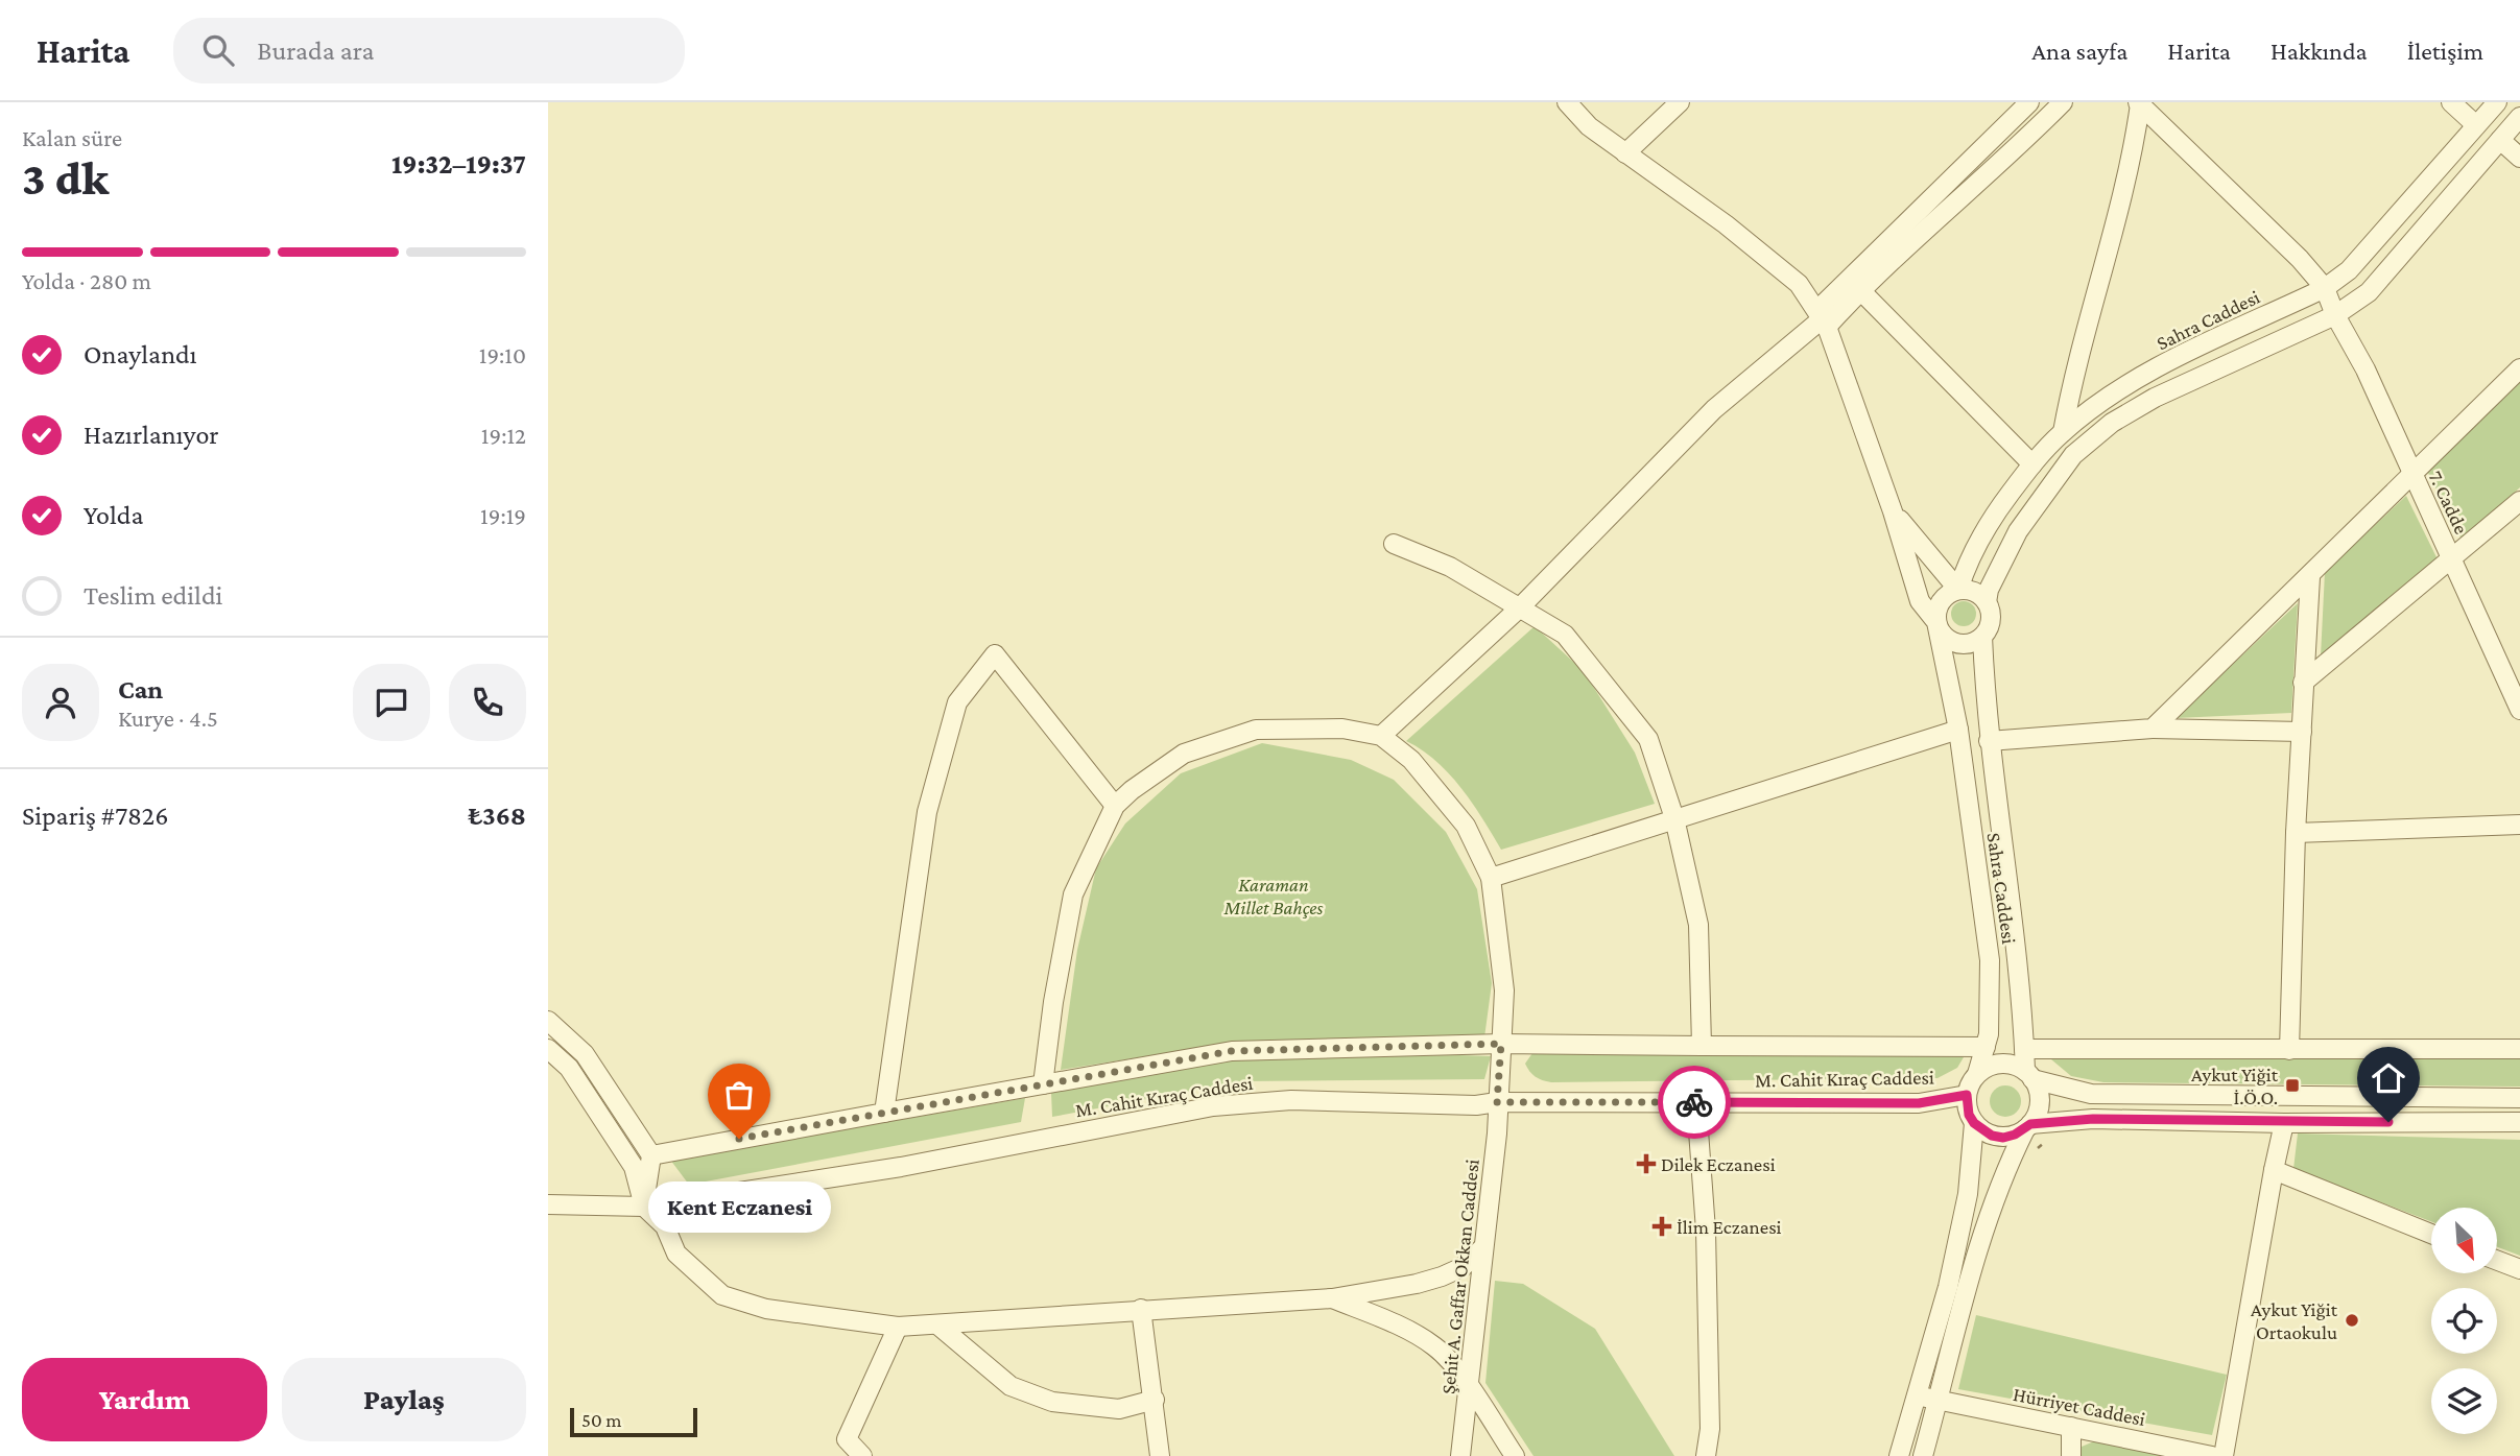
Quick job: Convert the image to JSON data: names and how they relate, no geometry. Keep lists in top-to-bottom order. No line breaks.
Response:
{"streets":{"street":["Sahra Caddesi","7. Cadde","M. Cahit Kıraç Caddesi","Şehit A. Gaffar Okkan Caddesi","Hürriyet Caddesi"]},"crossings":[["Sahra Caddesi","7. Cadde"],["Sahra Caddesi","M. Cahit Kıraç Caddesi"],["M. Cahit Kıraç Caddesi","Şehit A. Gaffar Okkan Caddesi"]],"parks":["Karaman Millet Bahçes"],"places":{"transit":["Aykut Yiğit İ.Ö.O."],"other":["Kent Eczanesi","Aykut Yiğit Ortaokulu"],"health":["Dilek Eczanesi","İlim Eczanesi"]},"scale_bar":"50 m","north":"bottom right","page":{"header":"Harita","search":"Burada ara","nav":["Ana sayfa","Harita","Hakkında","İletişim"],"heading":["3 dk","Kalan süre","19:32–19:37"],"panel":["Can","Kurye · 4.5","Sipariş #7826","₺368"],"bar":"Yolda · 280 m","list":[["Onaylandı","19:10"],["Hazırlanıyor","19:12"],["Yolda","19:19"],"Teslim edildi"],"bubble":"Kent Eczanesi","buttons":["Yardım","Paylaş"],"scale":"50 m"}}
